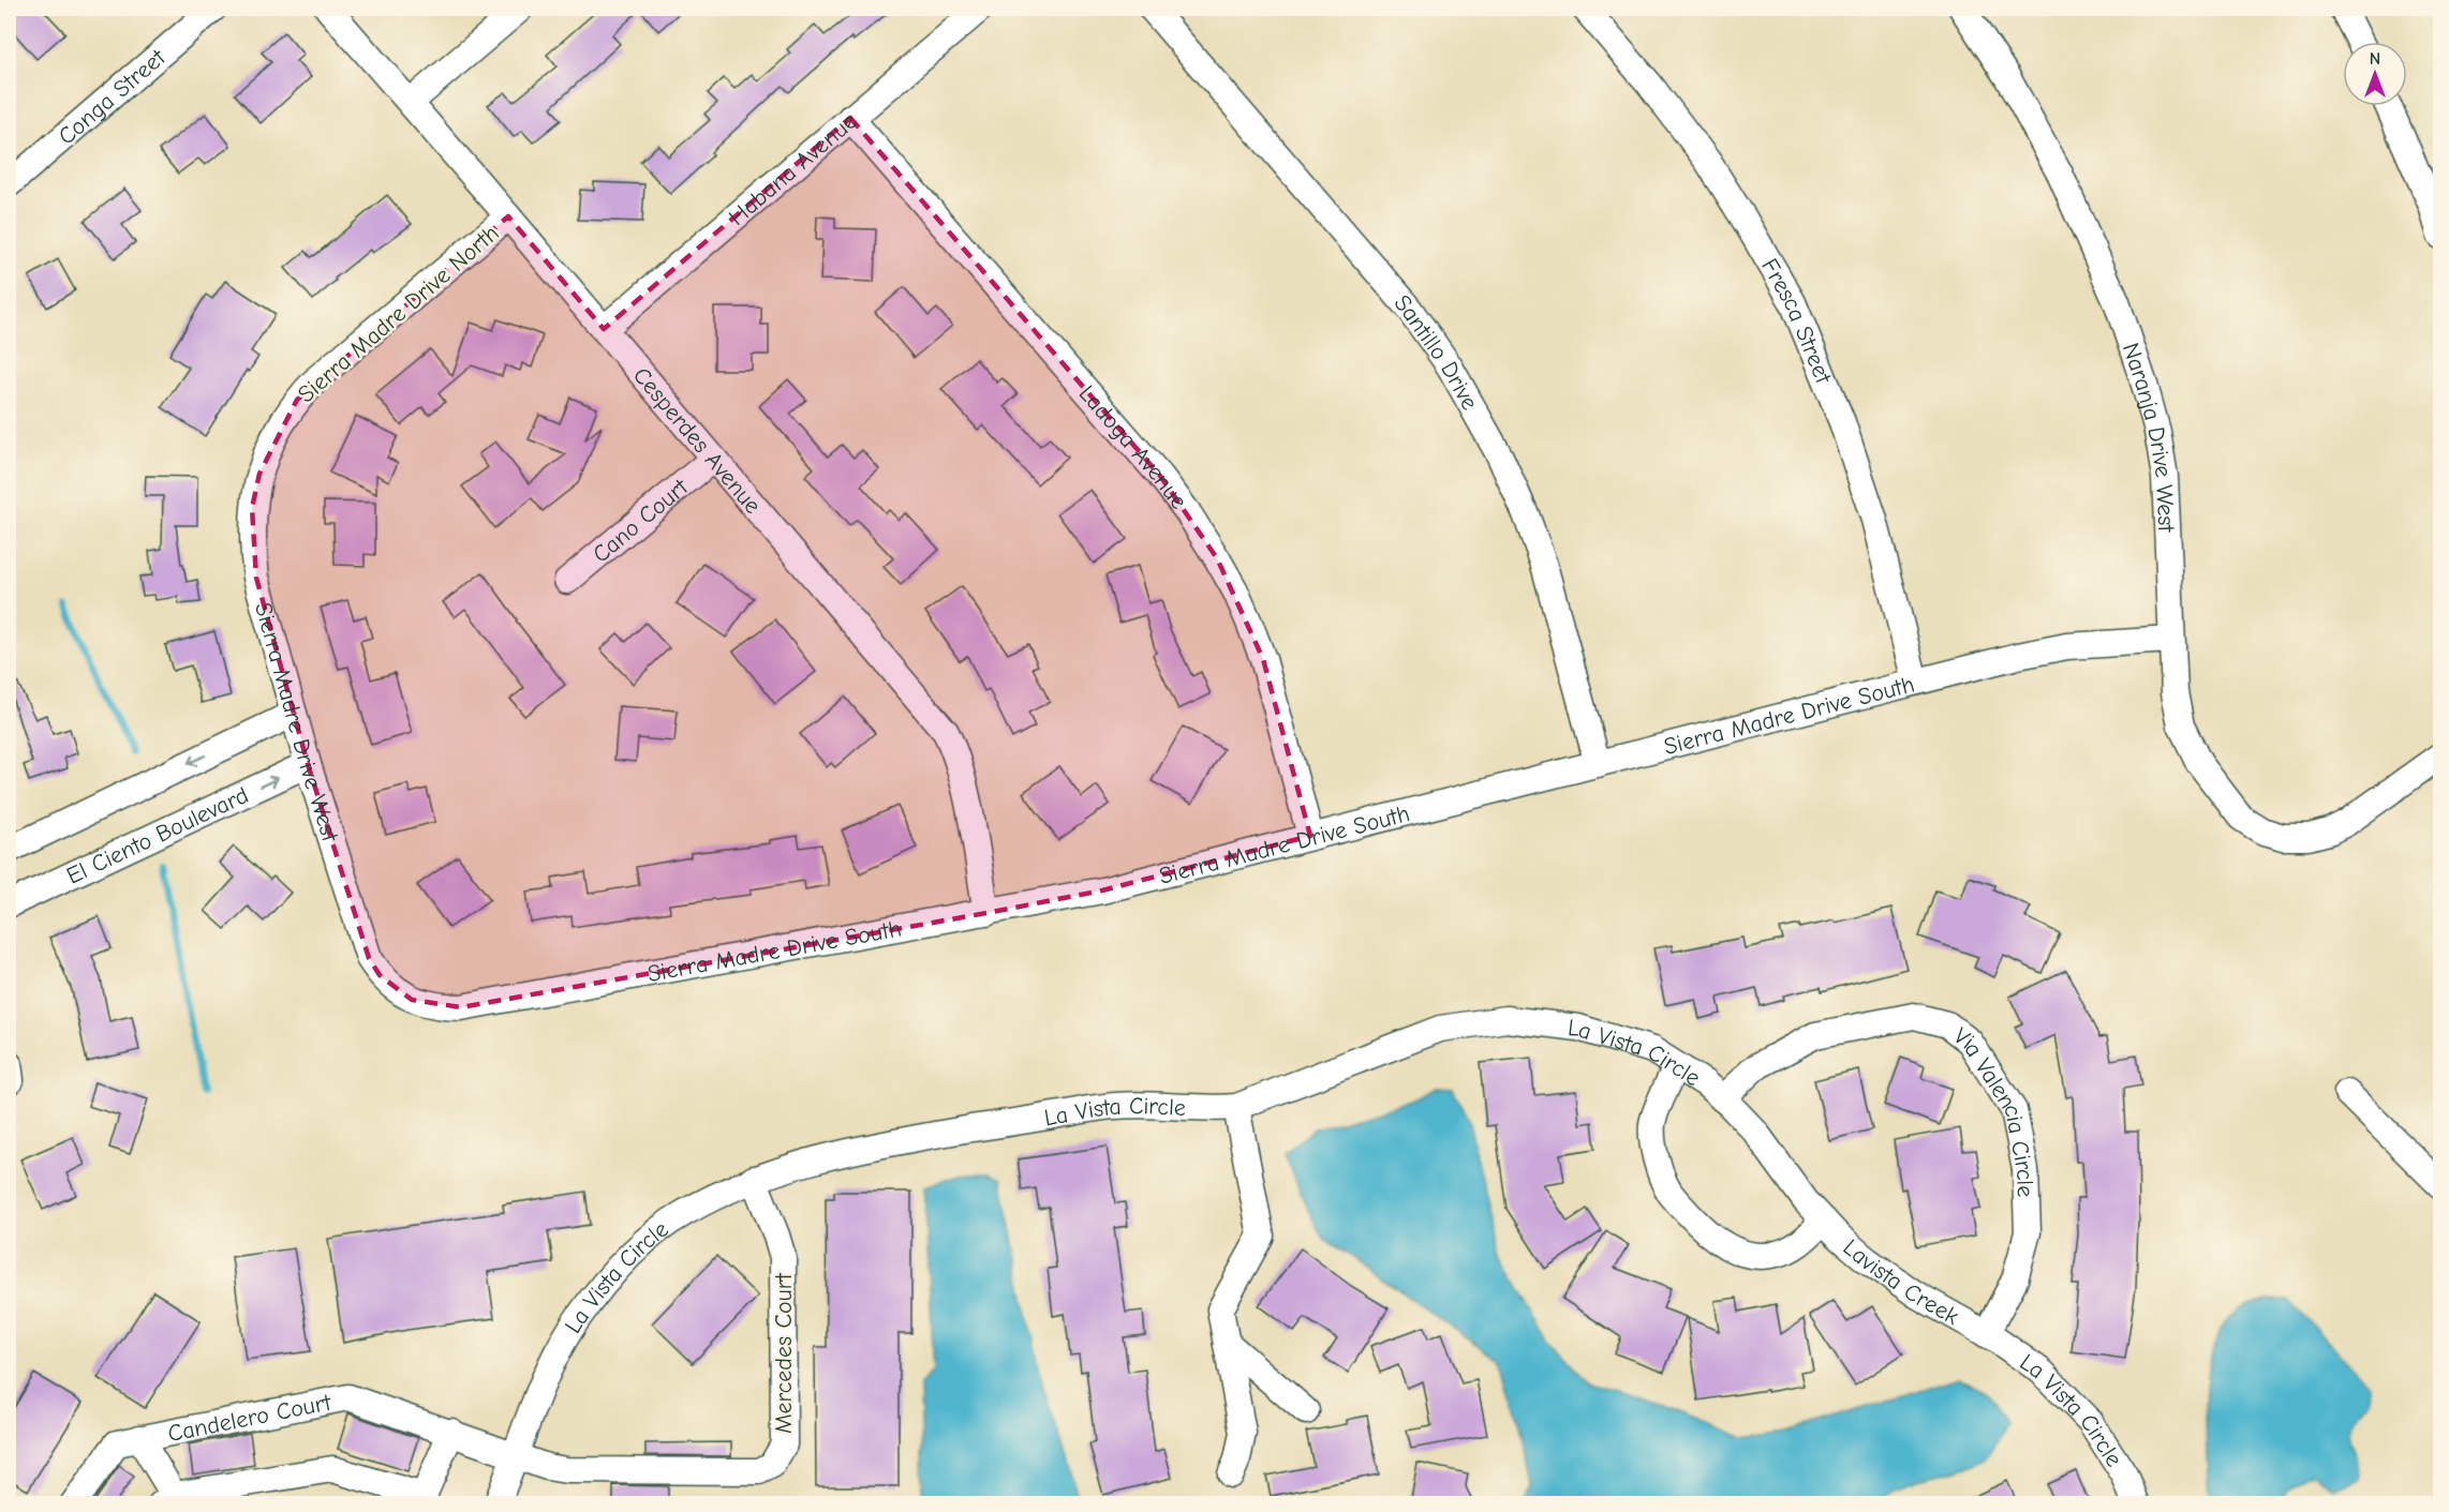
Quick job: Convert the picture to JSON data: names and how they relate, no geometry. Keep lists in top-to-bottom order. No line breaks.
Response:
{"streets":{"street":["Conga Street","Habana Avenue","Sierra Madre Drive North","Fresca Street","Santillo Drive","Naranja Drive West","Cesperdes Avenue","Ladoga Avenue","Cano Court","Sierra Madre Drive South","Sierra Madre Drive West","El Ciento Boulevard","La Vista Circle","Via Valencia Circle","Lavista Creek","Mercedes Court","Candelero Court"]},"crossings":[["Habana Avenue","Cesperdes Avenue"],["Habana Avenue","Ladoga Avenue"],["Sierra Madre Drive North","Cesperdes Avenue"],["Sierra Madre Drive North","Sierra Madre Drive West"],["Fresca Street","Sierra Madre Drive South"],["Santillo Drive","Sierra Madre Drive South"],["Naranja Drive West","Sierra Madre Drive South"],["Cesperdes Avenue","Cano Court"],["Cesperdes Avenue","Sierra Madre Drive South"],["Ladoga Avenue","Sierra Madre Drive South"],["Sierra Madre Drive South","Sierra Madre Drive West"],["Sierra Madre Drive West","El Ciento Boulevard"],["La Vista Circle","Via Valencia Circle"],["La Vista Circle","Lavista Creek"],["La Vista Circle","Mercedes Court"],["La Vista Circle","Candelero Court"],["Via Valencia Circle","Lavista Creek"],["Mercedes Court","Candelero Court"]],"north":"top"}
